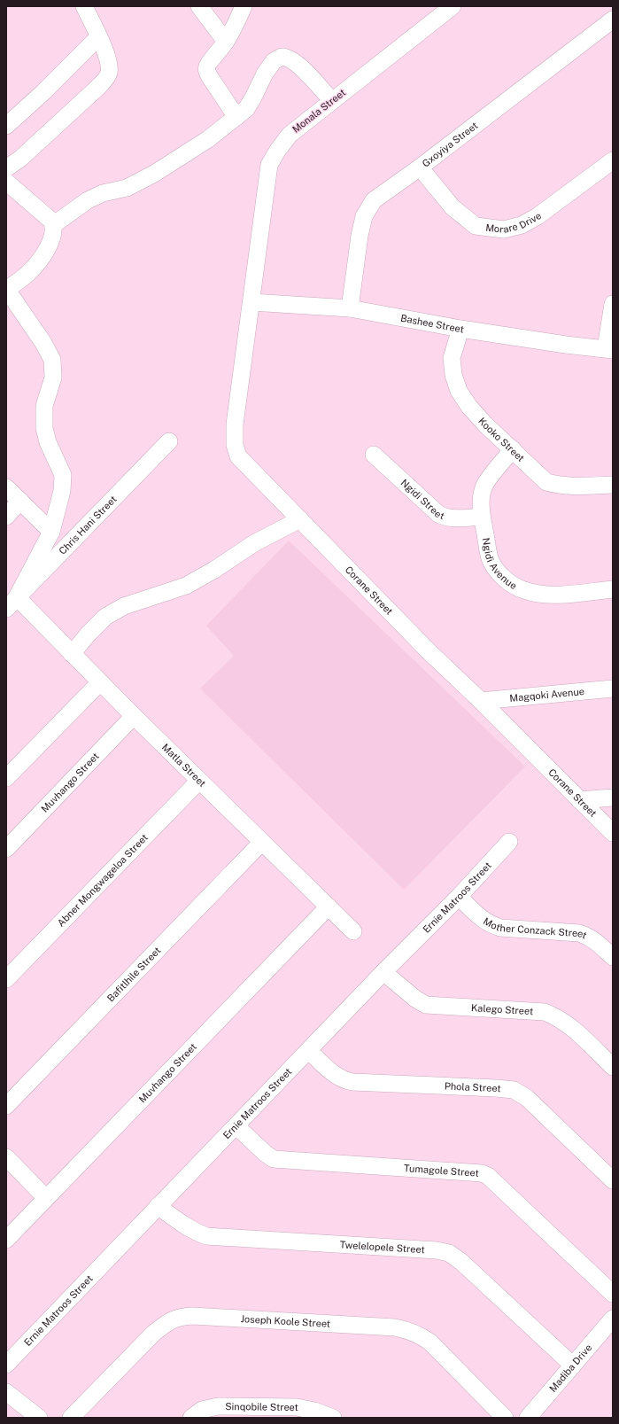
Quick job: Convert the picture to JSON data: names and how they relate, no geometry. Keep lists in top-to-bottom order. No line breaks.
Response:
{"streets":{"street":["Monala Street","Gxoyiya Street","Morare Drive","Bashee Street","Kooko Street","Ngidi Street","Chris Hani Street","Ngidi Avenue","Corane Street","Magqoki Avenue","Matla Street","Muvhango Street","Abner Mongwageloa Street","Ernie Matroos Street","Mother Conzack Street","Bafitlhile Street","Kalego Street","Phola Street","Tumagole Street","Twelelopele Street","Joseph Koole Street","Madiba Drive","Sinqobile Street"]},"crossings":[["Monala Street","Bashee Street"],["Monala Street","Corane Street"],["Gxoyiya Street","Morare Drive"],["Gxoyiya Street","Bashee Street"],["Bashee Street","Kooko Street"],["Bashee Street","Corane Street"],["Kooko Street","Ngidi Avenue"],["Ngidi Street","Ngidi Avenue"],["Chris Hani Street","Matla Street"],["Corane Street","Magqoki Avenue"],["Matla Street","Muvhango Street"],["Matla Street","Abner Mongwageloa Street"],["Matla Street","Bafitlhile Street"],["Ernie Matroos Street","Mother Conzack Street"],["Ernie Matroos Street","Kalego Street"],["Ernie Matroos Street","Phola Street"],["Ernie Matroos Street","Tumagole Street"],["Ernie Matroos Street","Twelelopele Street"],["Twelelopele Street","Madiba Drive"]]}
